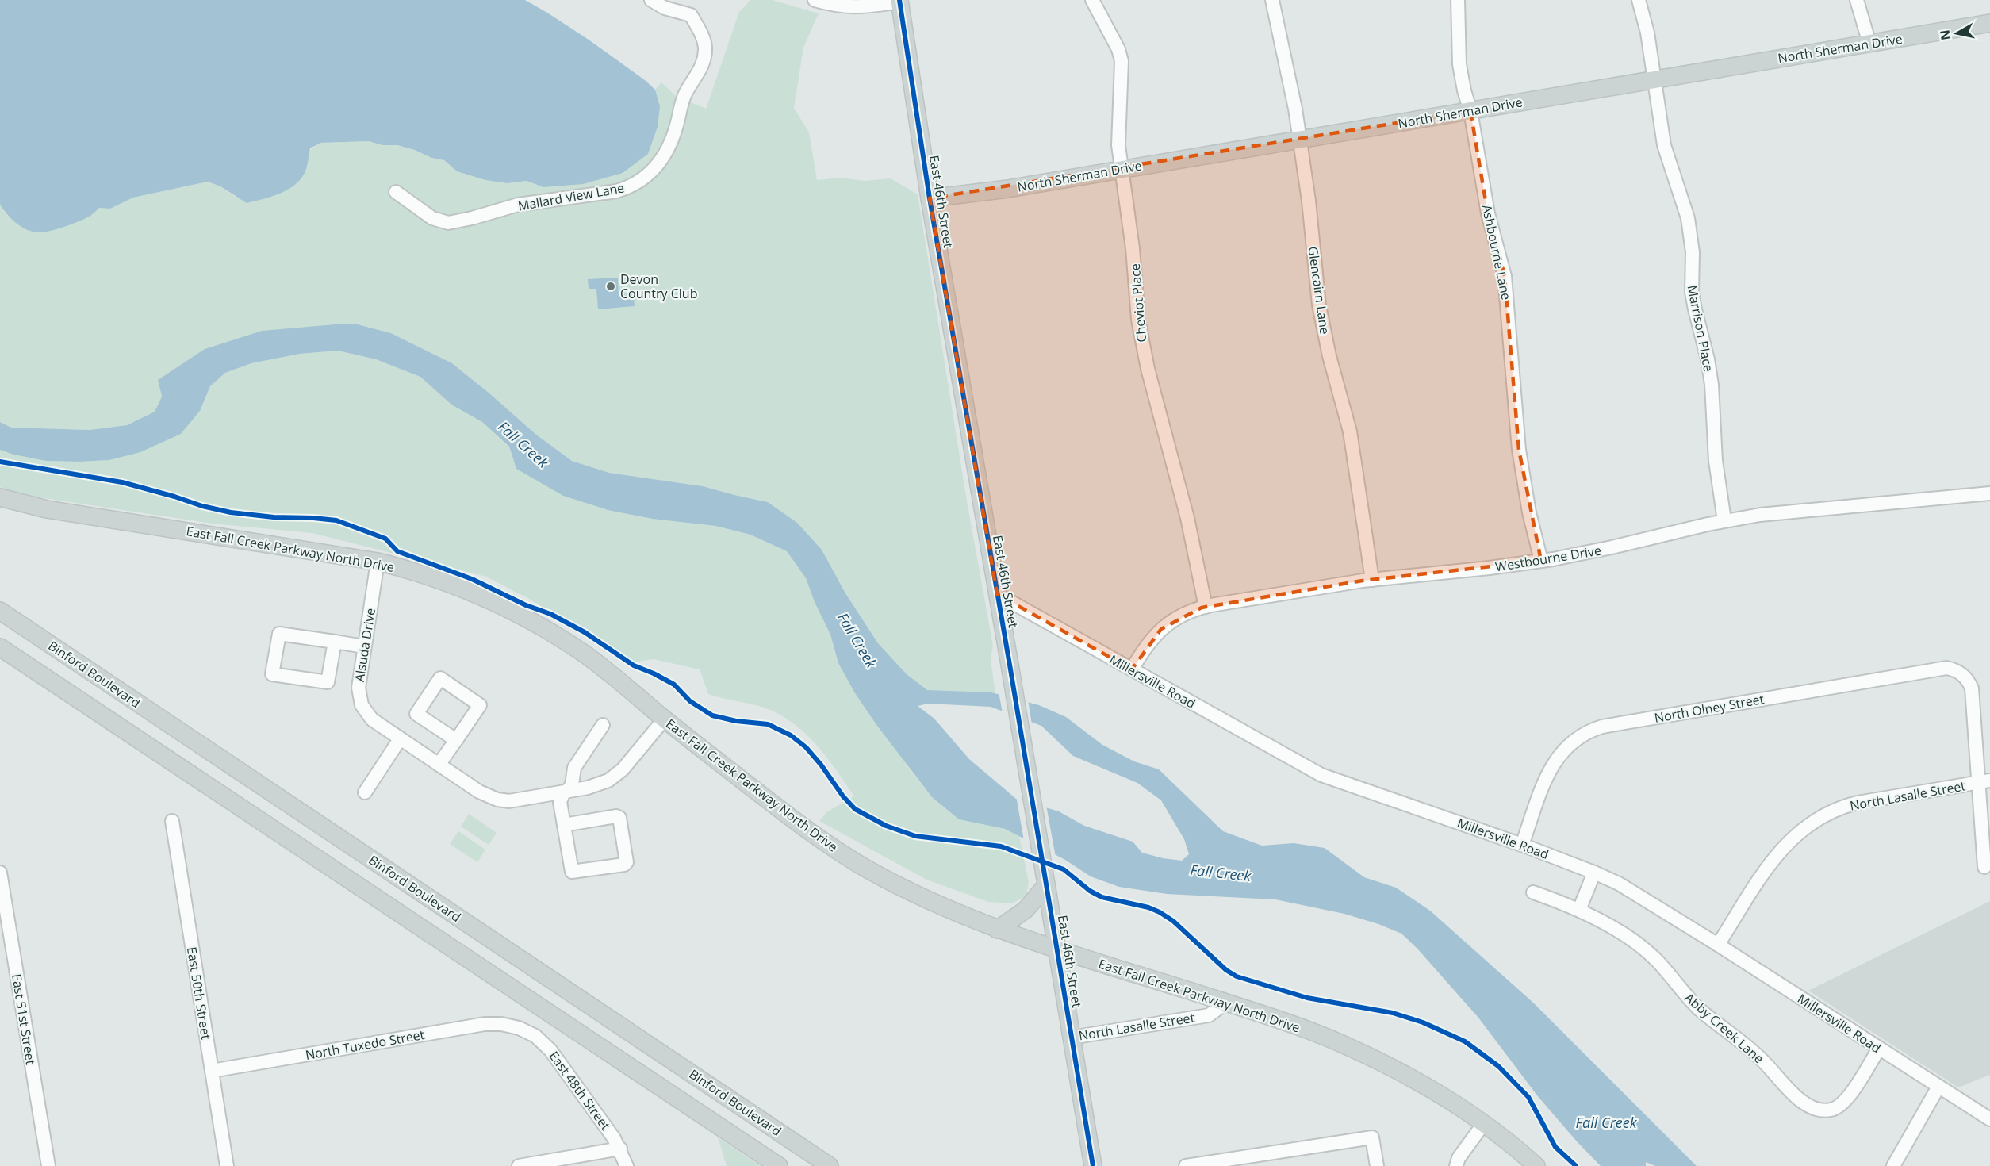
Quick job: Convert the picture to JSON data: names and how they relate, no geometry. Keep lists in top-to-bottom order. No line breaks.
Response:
{"streets":{"main road":["North Sherman Drive","East 46th Street","East Fall Creek Parkway North Drive","Binford Boulevard"],"street":["Mallard View Lane","Ashbourne Lane","Glencairn Lane","Cheviot Place","Marrison Place","Westbourne Drive","Alsuda Drive","Millersville Road","North Olney Street","North Lasalle Street","East 50th Street","East 51st Street","Abby Creek Lane","North Tuxedo Street","East 48th Street"]},"crossings":[["North Sherman Drive","East 46th Street"],["North Sherman Drive","Ashbourne Lane"],["North Sherman Drive","Glencairn Lane"],["North Sherman Drive","Cheviot Place"],["North Sherman Drive","Marrison Place"],["East 46th Street","East Fall Creek Parkway North Drive"],["East 46th Street","Millersville Road"],["East 46th Street","North Lasalle Street"],["Ashbourne Lane","Westbourne Drive"],["Glencairn Lane","Westbourne Drive"],["Cheviot Place","Westbourne Drive"],["Marrison Place","Westbourne Drive"],["East Fall Creek Parkway North Drive","Alsuda Drive"],["East Fall Creek Parkway North Drive","North Lasalle Street"],["Westbourne Drive","Millersville Road"],["Millersville Road","North Olney Street"],["Millersville Road","North Lasalle Street"],["Millersville Road","Abby Creek Lane"],["North Olney Street","North Lasalle Street"],["East 50th Street","North Tuxedo Street"],["North Tuxedo Street","East 48th Street"]],"water":["Fall Creek"],"places":["Devon Country Club"],"north":"left"}
